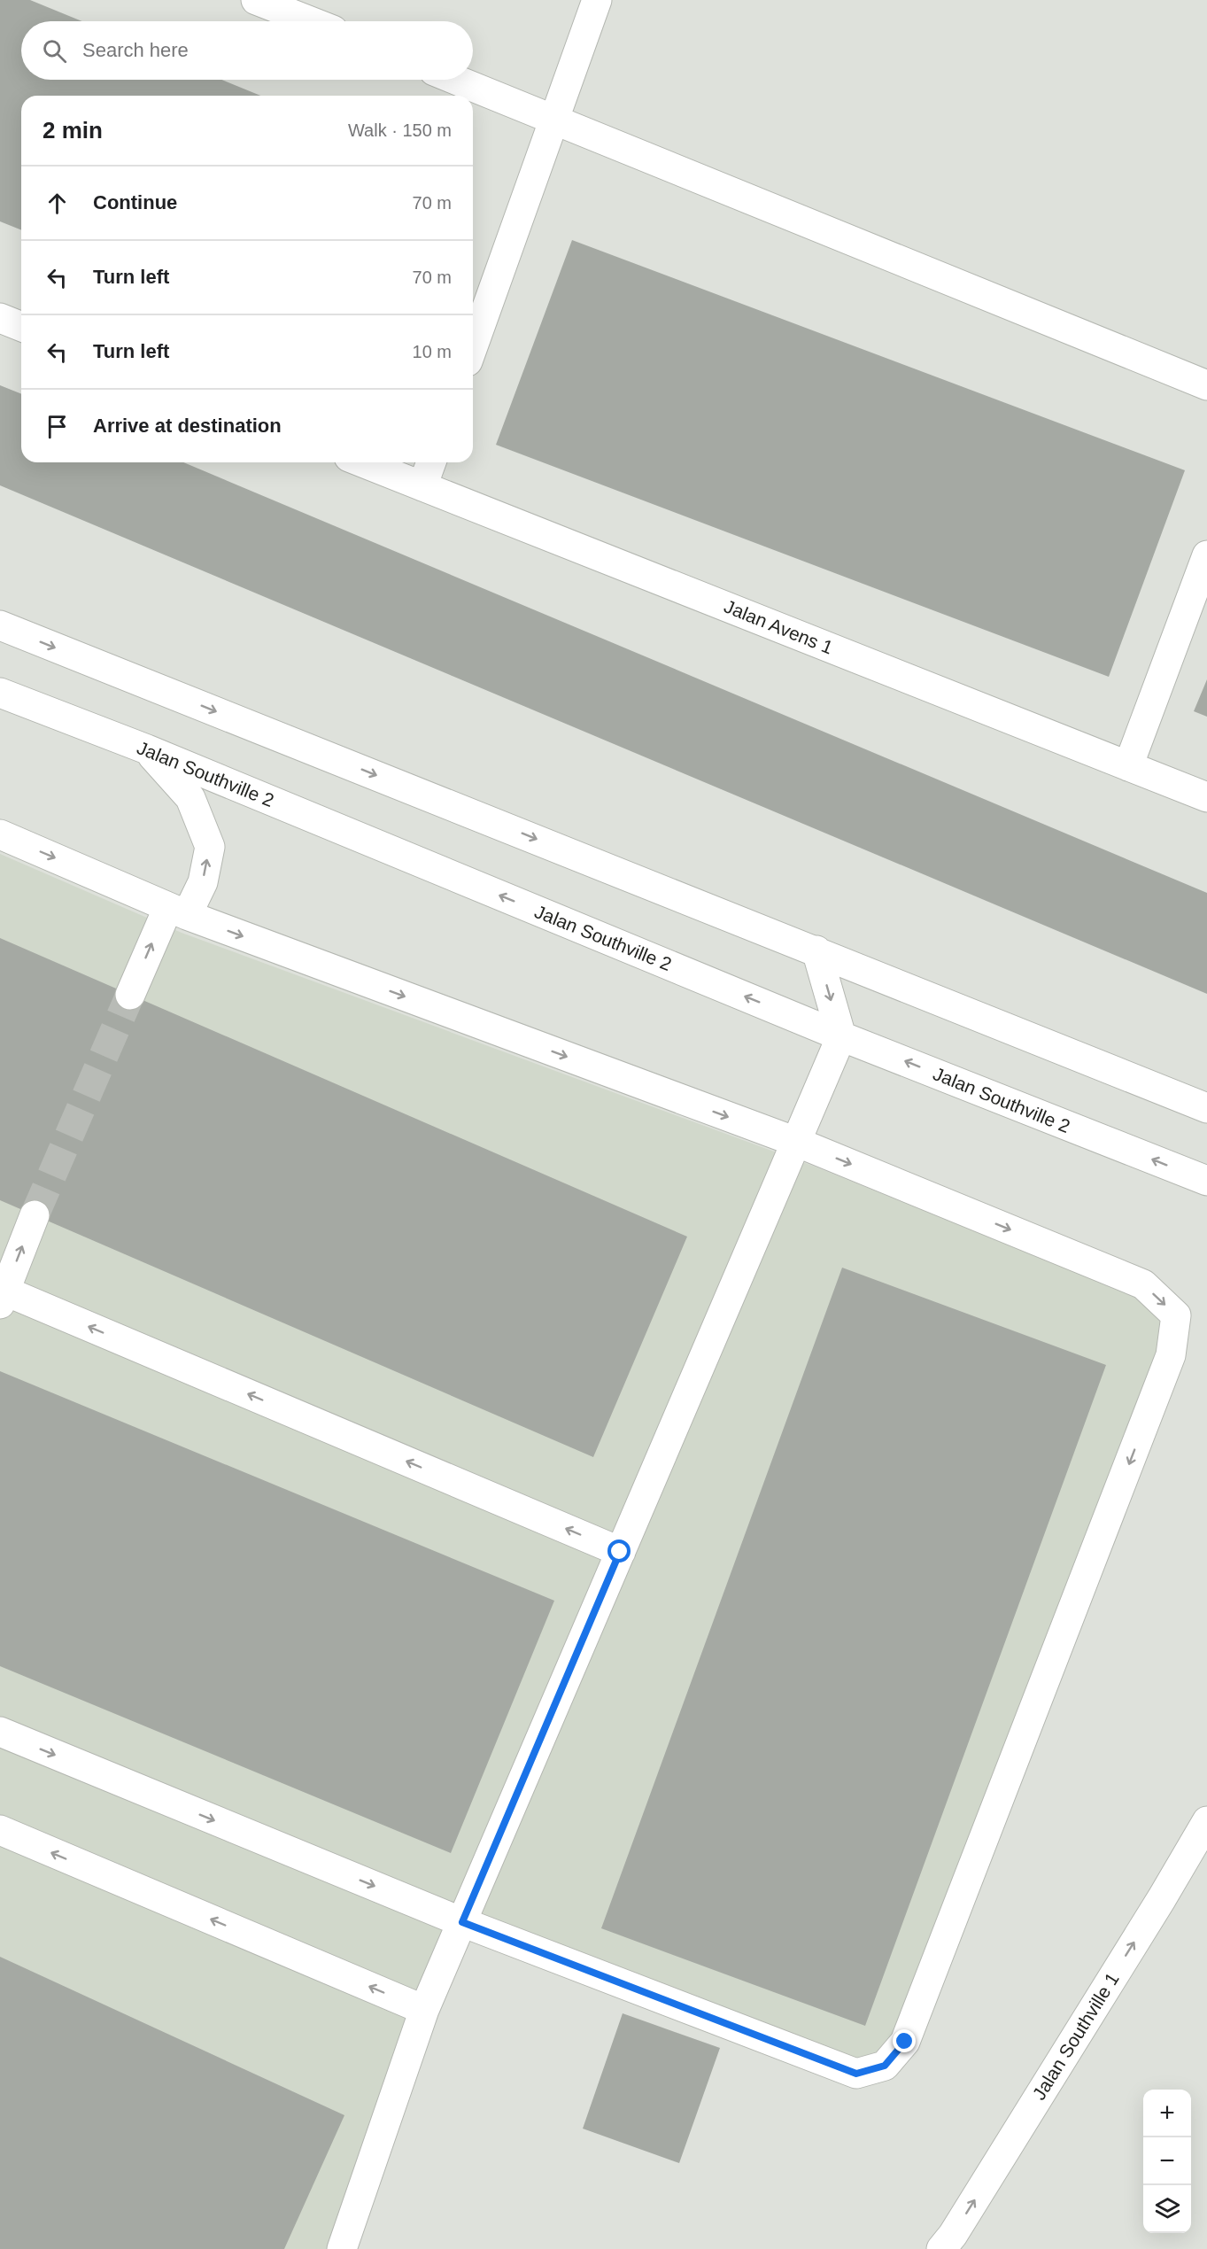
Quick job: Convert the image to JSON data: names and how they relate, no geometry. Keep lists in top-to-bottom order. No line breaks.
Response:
{"streets":{"street":["Jalan Avens 1","Jalan Southville 2","Jalan Southville 1"]},"one_way":["Jalan Southville 1"],"page":{"search":"Search here","heading":["2 min","Walk · 150 m"],"list":[["Continue","70 m"],["Turn left","70 m"],["Turn left","10 m"],"Arrive at destination"],"map_buttons":["+","−"]}}
